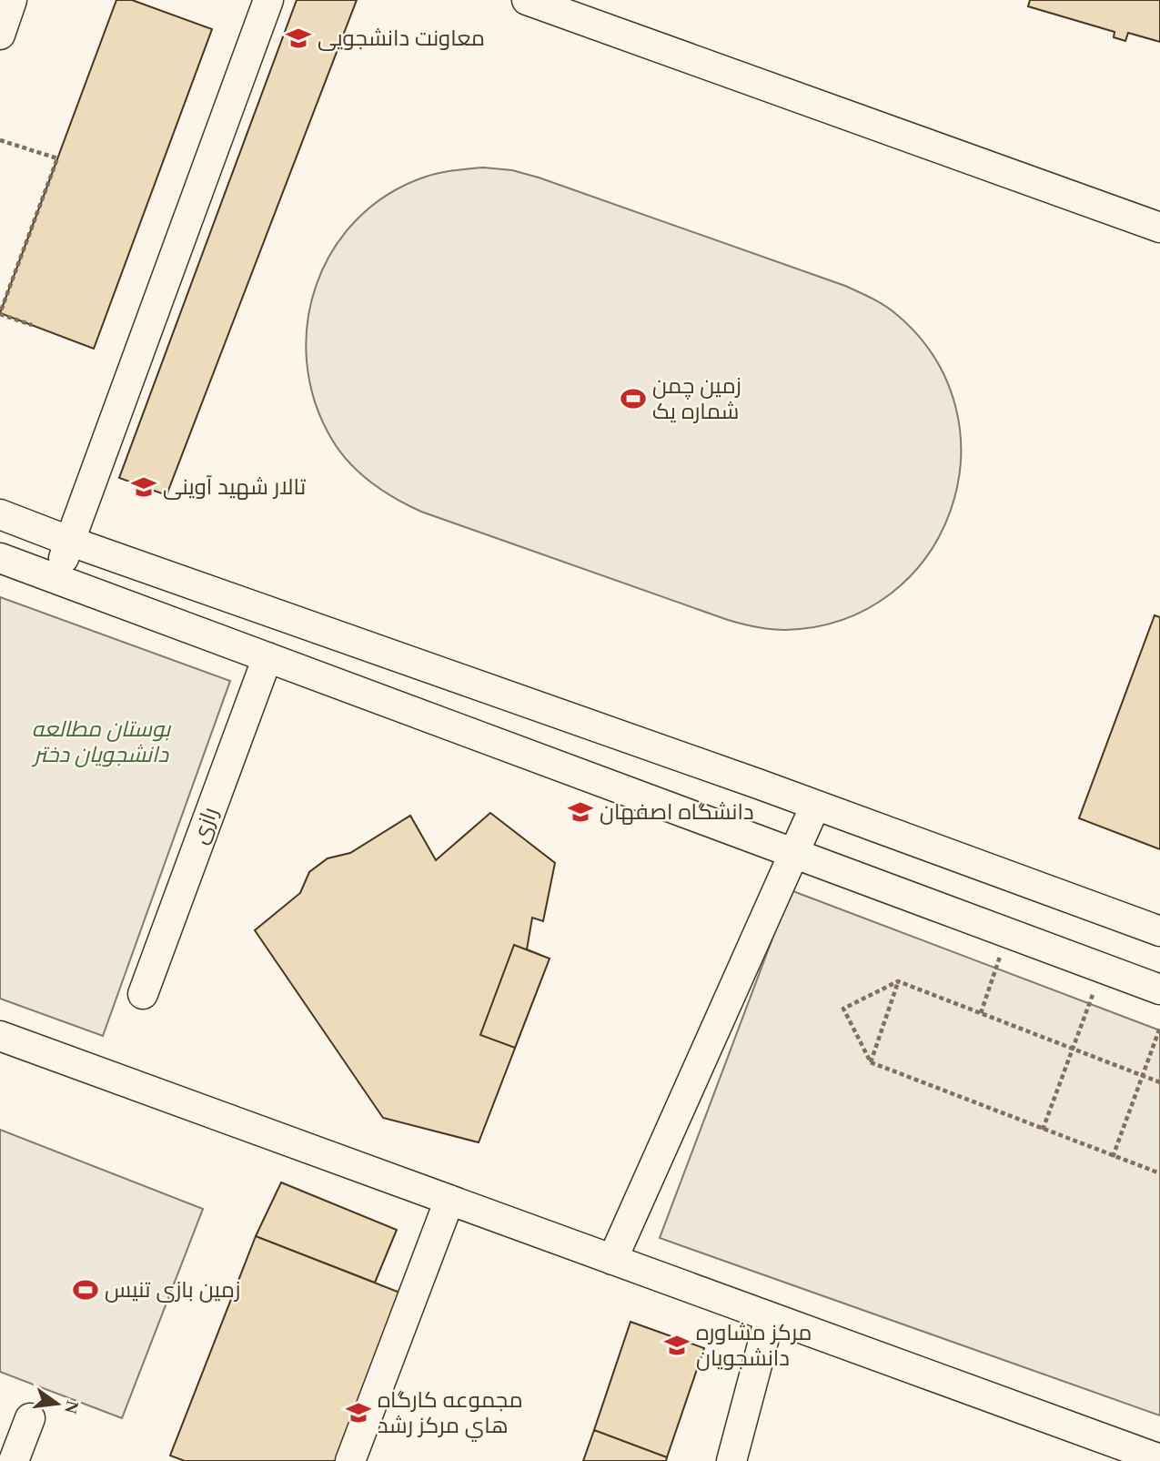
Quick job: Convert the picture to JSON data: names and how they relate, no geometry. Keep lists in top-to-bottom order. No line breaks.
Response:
{"streets":{"lane":["رازی"]},"parks":["بوستان مطالعه دانشجویان دختر"],"places":{"school or university":["معاونت دانشجویی","تالار شهید آوینی","دانشگاه اصفهان","مرکز مشاوره دانشجویان","مجموعه کارگاه هاي مرکز رشد"],"sports":["زمین چمن شماره یک","زمین بازی تنیس"]},"north":"right"}
